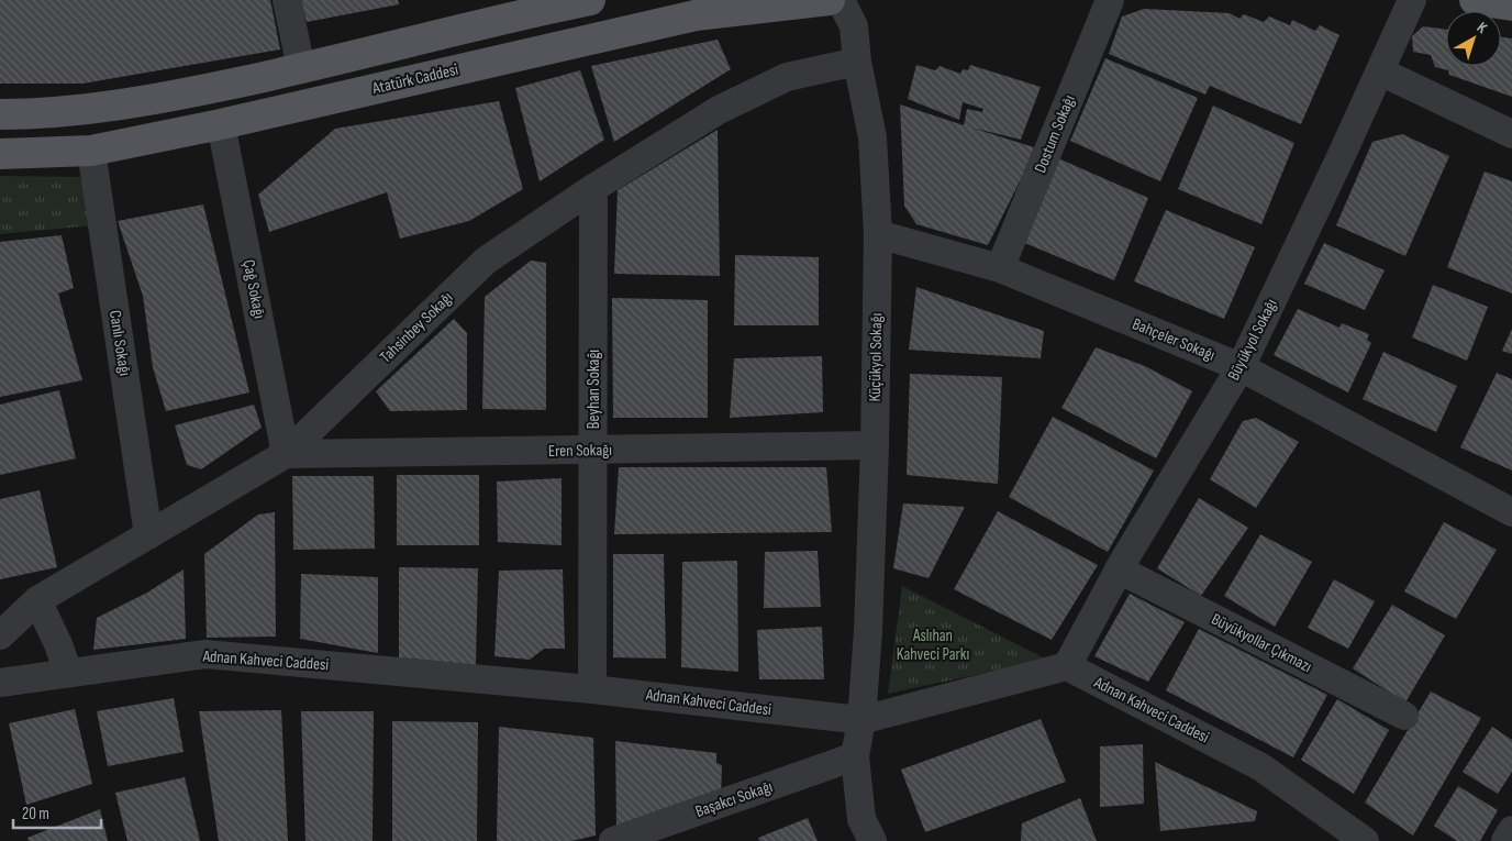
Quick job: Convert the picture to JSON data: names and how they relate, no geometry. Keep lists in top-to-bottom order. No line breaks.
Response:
{"streets":{"main road":["Atatürk Caddesi"],"street":["Dostum Sokağı","Çağ Sokağı","Tahsinbey Sokağı","Bahçeler Sokağı","Büyükyol Sokağı","Canlı Sokağı","Küçükyol Sokağı","Beyhan Sokağı","Eren Sokağı","Büyükyollar Çıkmazı","Adnan Kahveci Caddesi","Başakcı Sokağı"]},"crossings":[["Atatürk Caddesi","Çağ Sokağı"],["Atatürk Caddesi","Canlı Sokağı"],["Dostum Sokağı","Bahçeler Sokağı"],["Çağ Sokağı","Tahsinbey Sokağı"],["Çağ Sokağı","Eren Sokağı"],["Tahsinbey Sokağı","Canlı Sokağı"],["Tahsinbey Sokağı","Küçükyol Sokağı"],["Tahsinbey Sokağı","Beyhan Sokağı"],["Tahsinbey Sokağı","Eren Sokağı"],["Bahçeler Sokağı","Büyükyol Sokağı"],["Bahçeler Sokağı","Küçükyol Sokağı"],["Büyükyol Sokağı","Büyükyollar Çıkmazı"],["Büyükyol Sokağı","Adnan Kahveci Caddesi"],["Küçükyol Sokağı","Eren Sokağı"],["Küçükyol Sokağı","Adnan Kahveci Caddesi"],["Küçükyol Sokağı","Başakcı Sokağı"],["Beyhan Sokağı","Eren Sokağı"],["Beyhan Sokağı","Adnan Kahveci Caddesi"]],"parks":["Aslıhan Kahveci Parkı"],"scale_bar":"20 m","north":"top right"}
